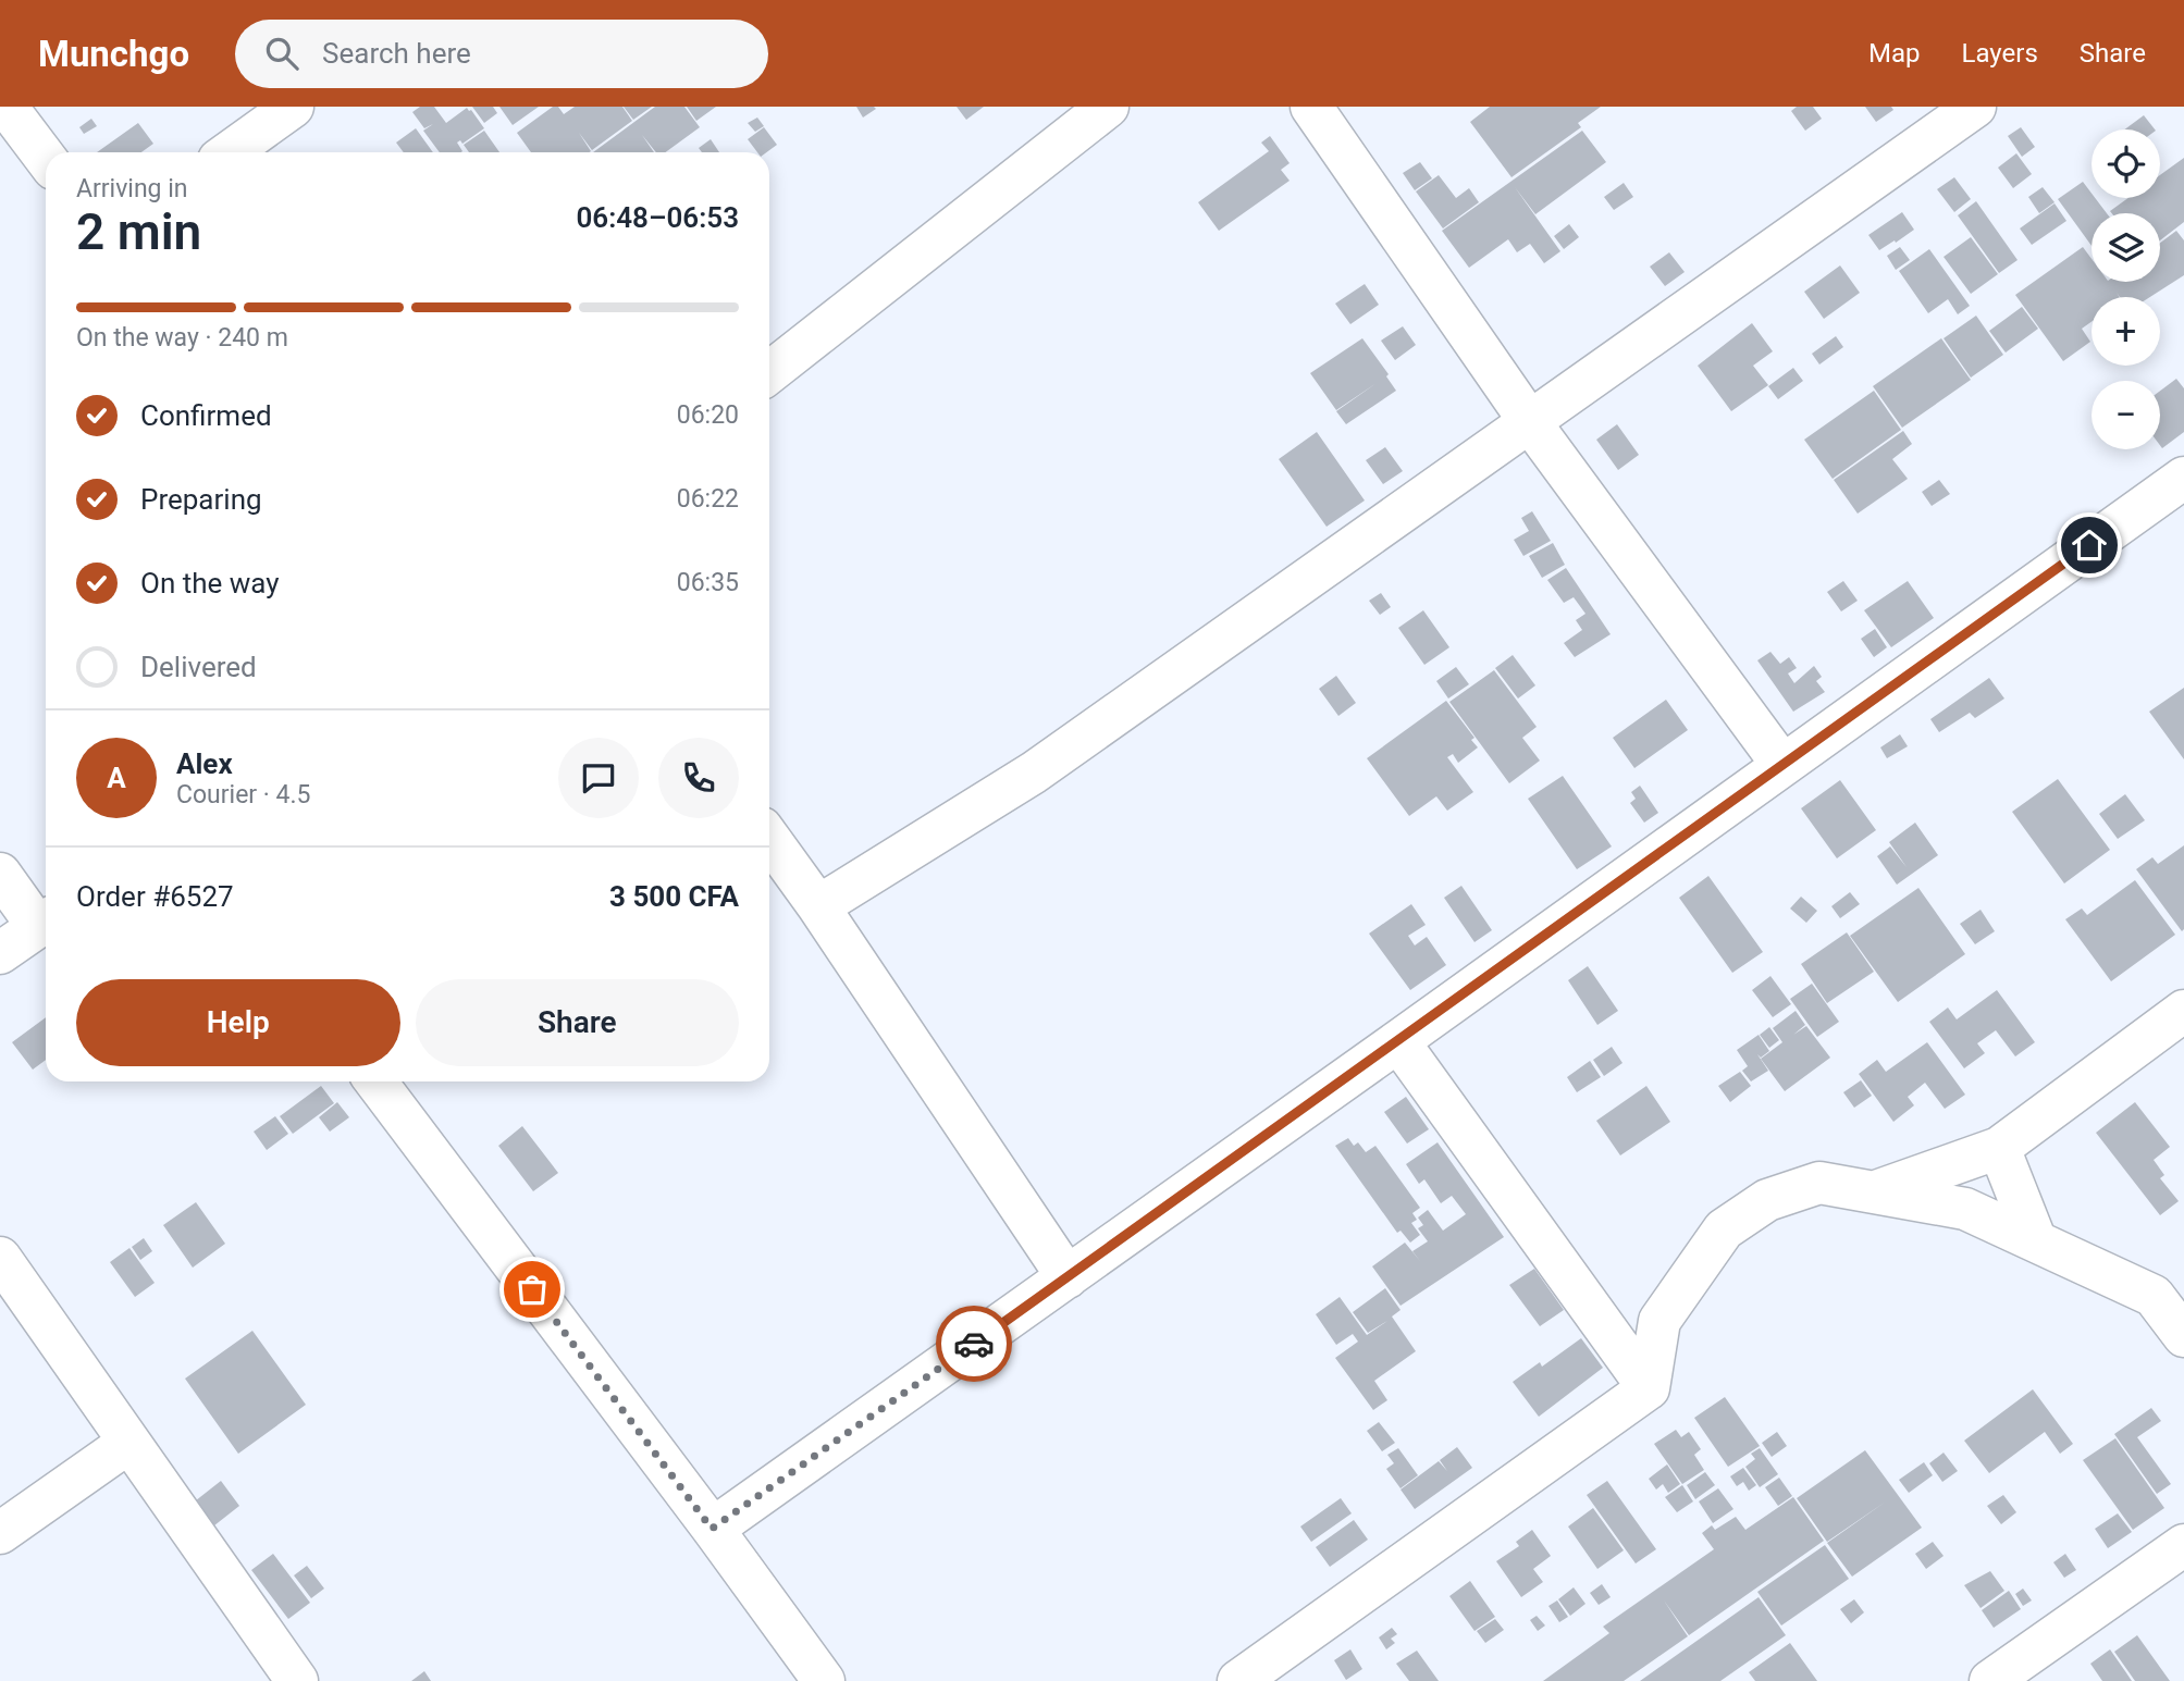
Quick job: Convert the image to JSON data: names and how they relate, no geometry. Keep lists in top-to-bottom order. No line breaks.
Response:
{"page":{"header":"Munchgo","search":"Search here","nav":["Map","Layers","Share"],"map_buttons":["+","−"],"heading":["2 min","Arriving in","06:48–06:53"],"panel":["Alex","Courier · 4.5","Order #6527","3 500 CFA"],"bar":"On the way · 240 m","list":[["Confirmed","06:20"],["Preparing","06:22"],["On the way","06:35"],"Delivered"],"round":"A","buttons":["Help","Share"]}}
